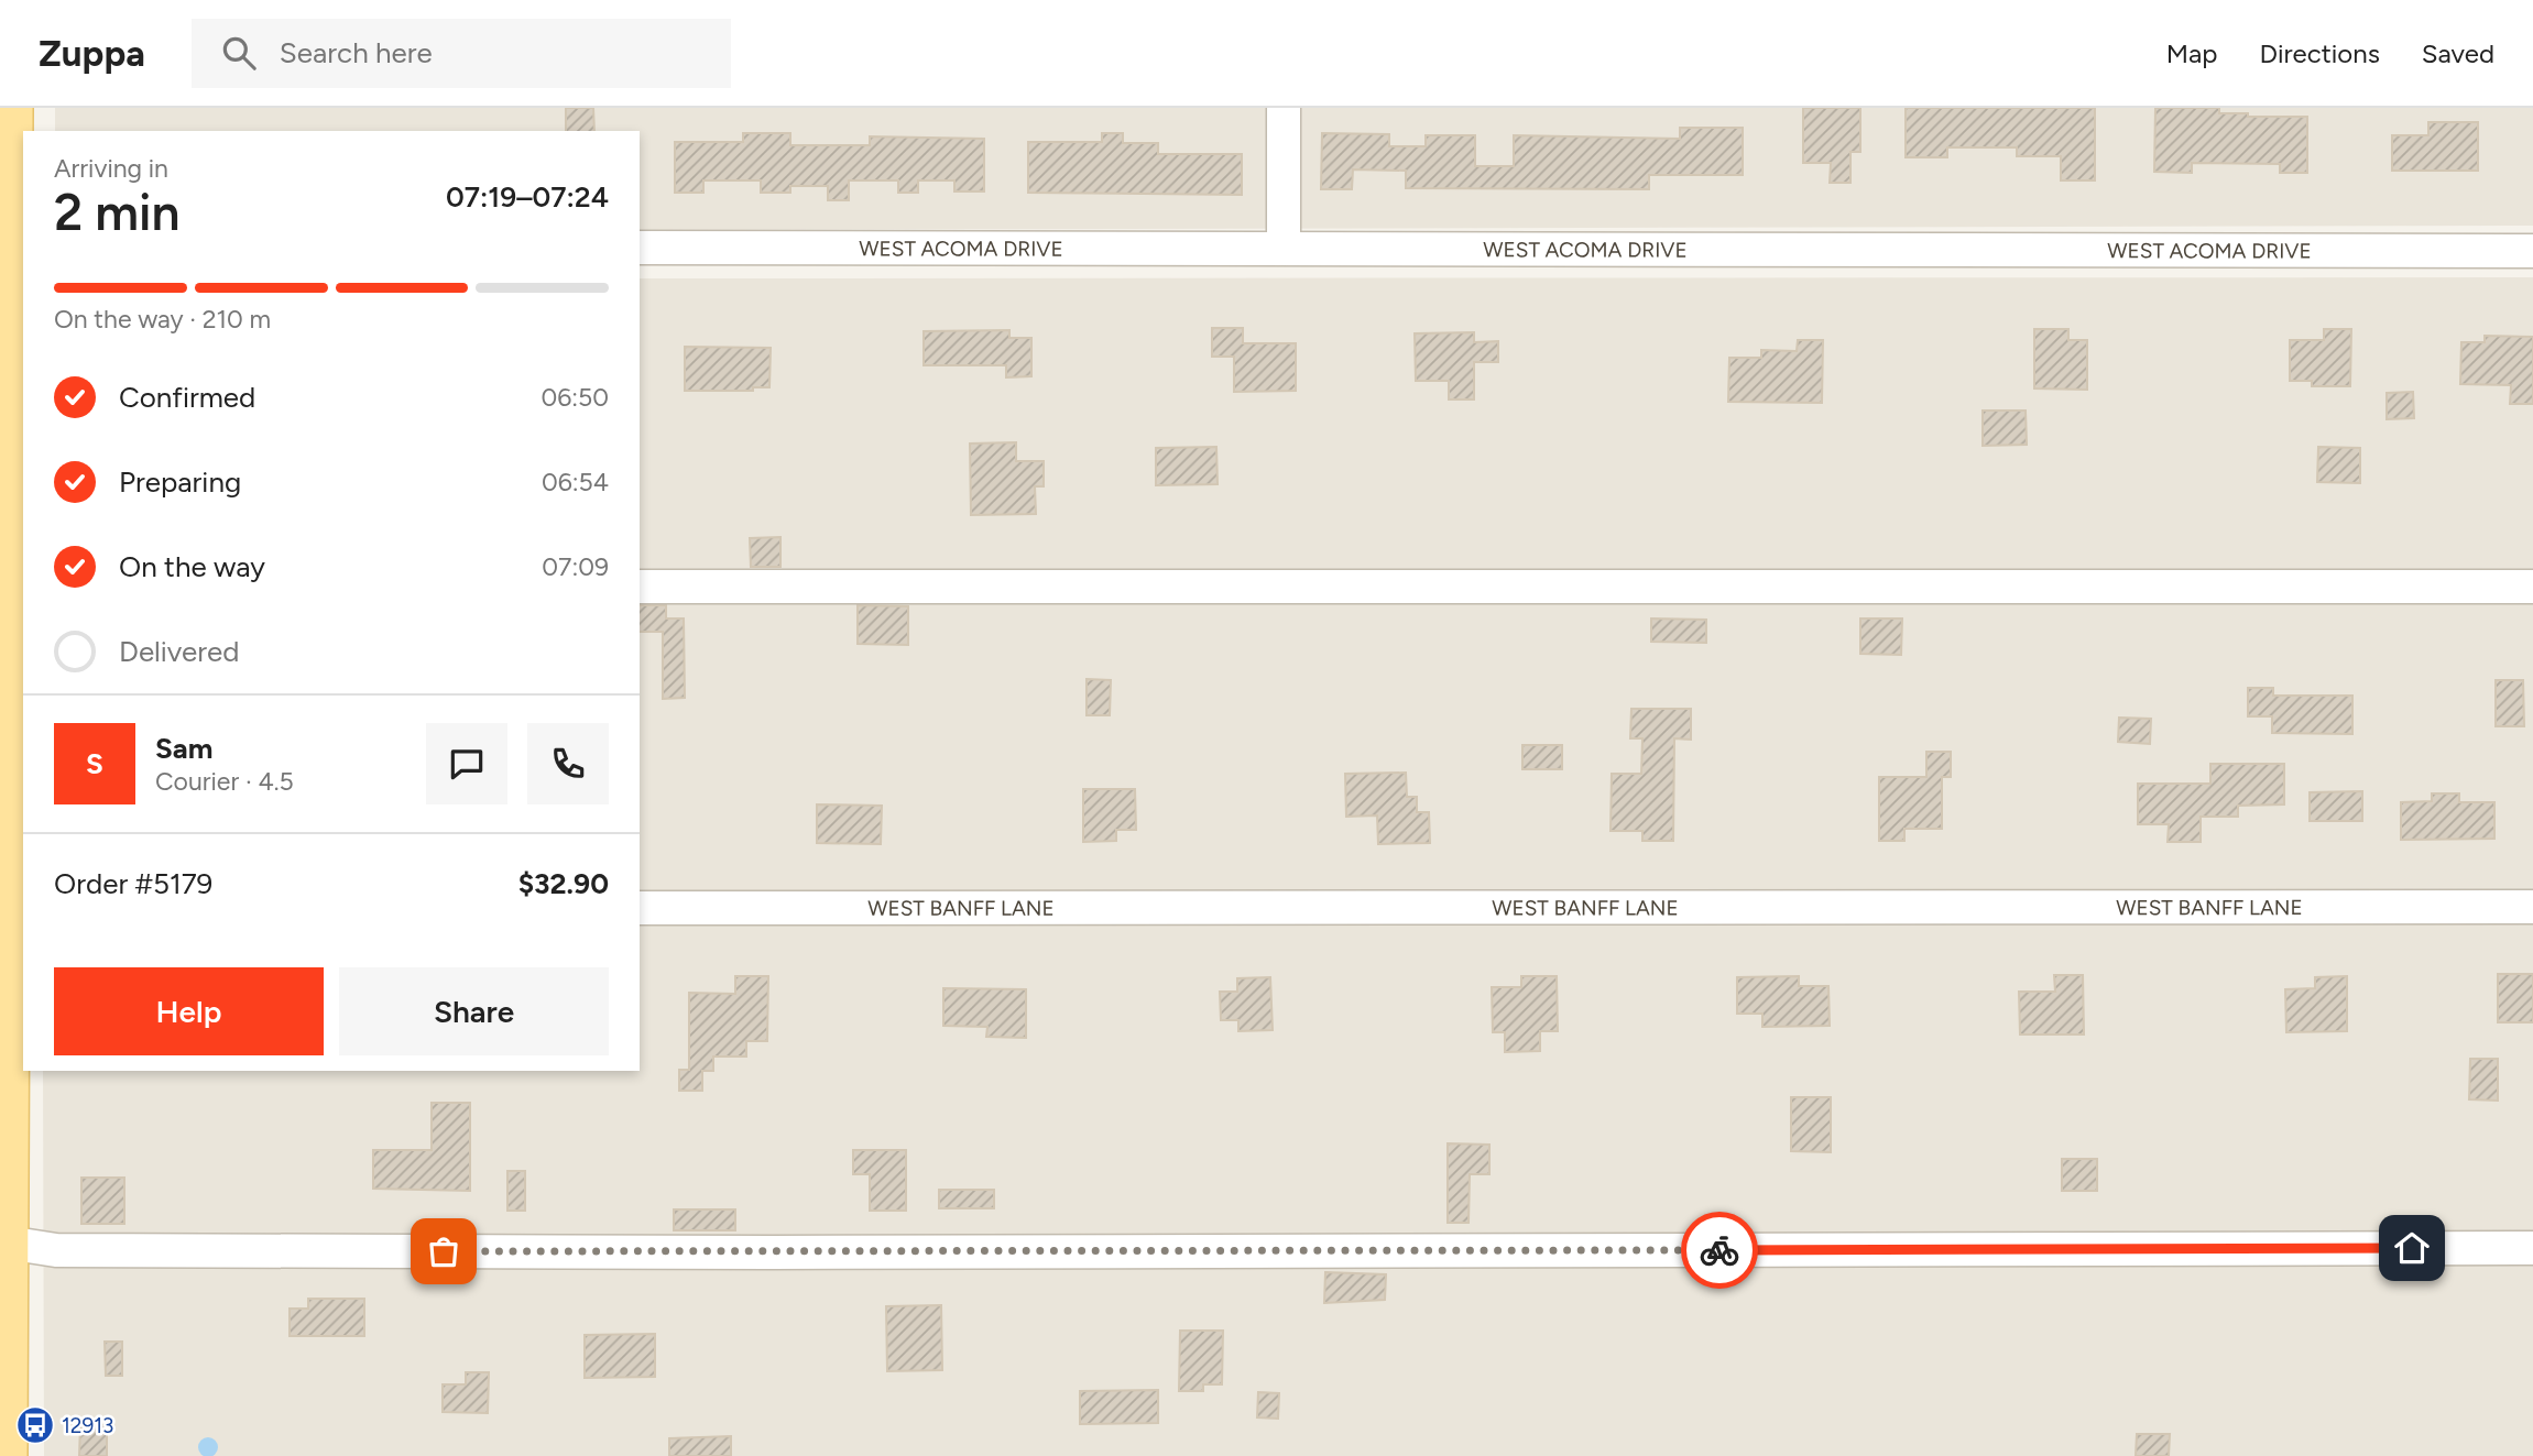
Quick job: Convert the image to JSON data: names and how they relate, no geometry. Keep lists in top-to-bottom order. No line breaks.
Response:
{"streets":{"street":["WEST ACOMA DRIVE","WEST BANFF LANE"]},"places":{"bus stop":["12913"]},"page":{"header":"Zuppa","search":"Search here","nav":["Map","Directions","Saved"],"heading":["2 min","Arriving in","07:19–07:24"],"panel":["Sam","Courier · 4.5","Order #5179","$32.90"],"bar":"On the way · 210 m","list":[["Confirmed","06:50"],["Preparing","06:54"],["On the way","07:09"],"Delivered"],"round":"S","buttons":["Help","Share"]}}
